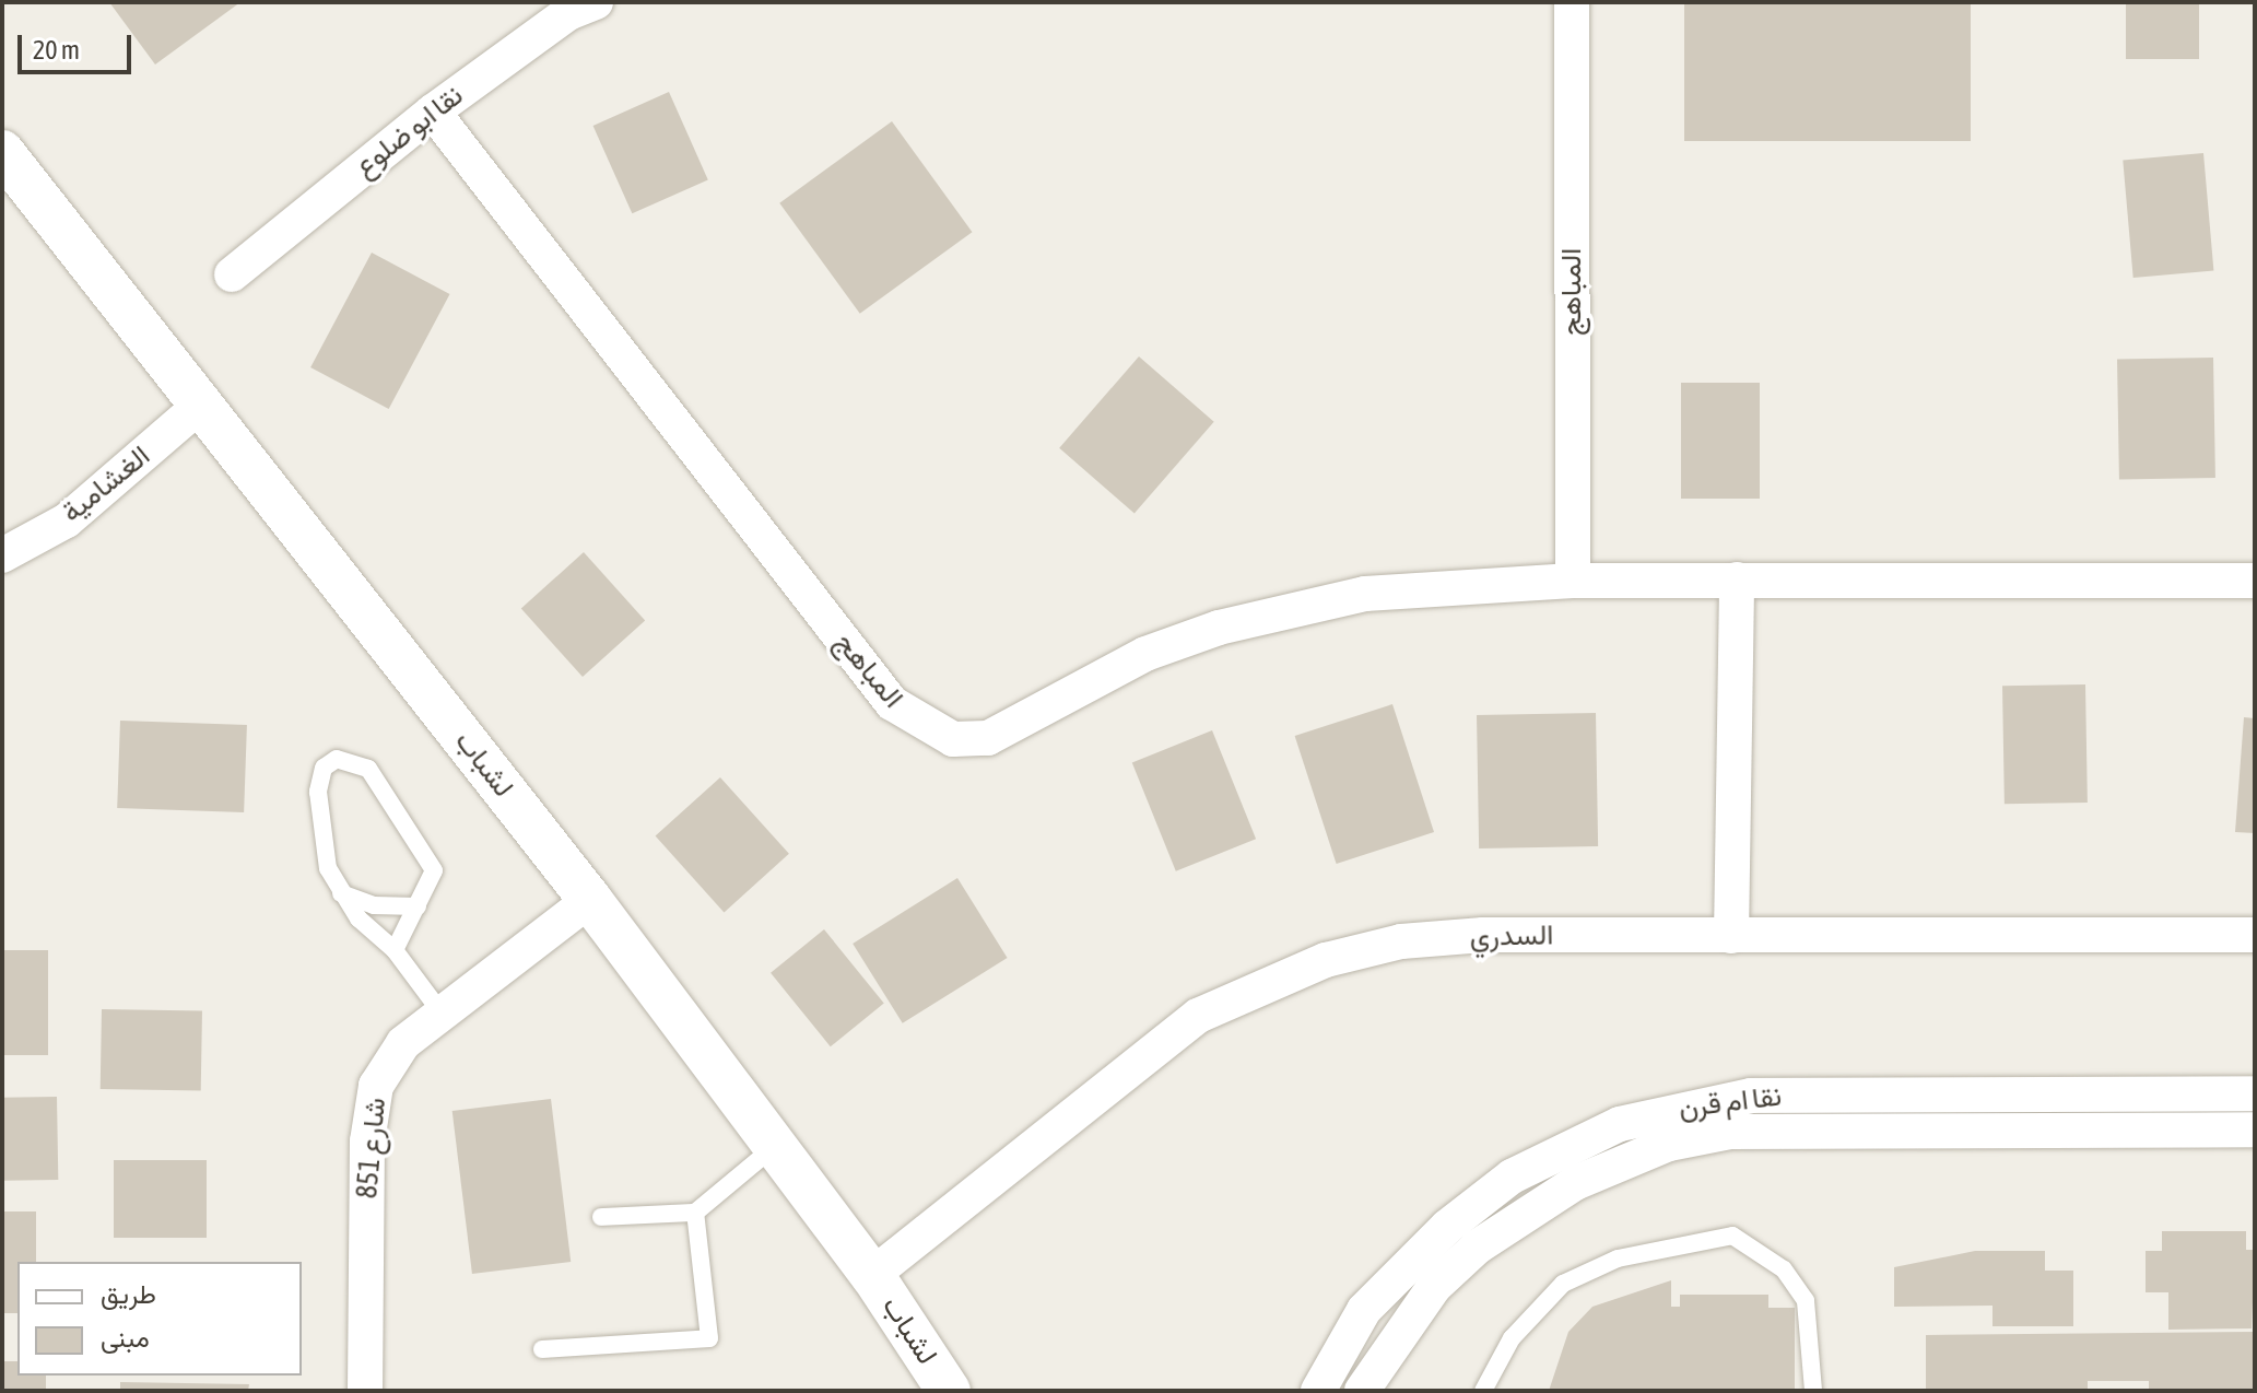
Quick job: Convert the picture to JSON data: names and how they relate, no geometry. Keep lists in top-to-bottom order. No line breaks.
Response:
{"streets":{"street":["نقا ابو ضلوع","المباهج","الغشامية","لشباب","السدري","نقا ام قرن","شارع 851"]},"crossings":[["نقا ابو ضلوع","المباهج"],["الغشامية","لشباب"],["لشباب","السدري"],["لشباب","شارع 851"]],"legend":["طريق","مبنى"],"scale_bar":"20 m"}
